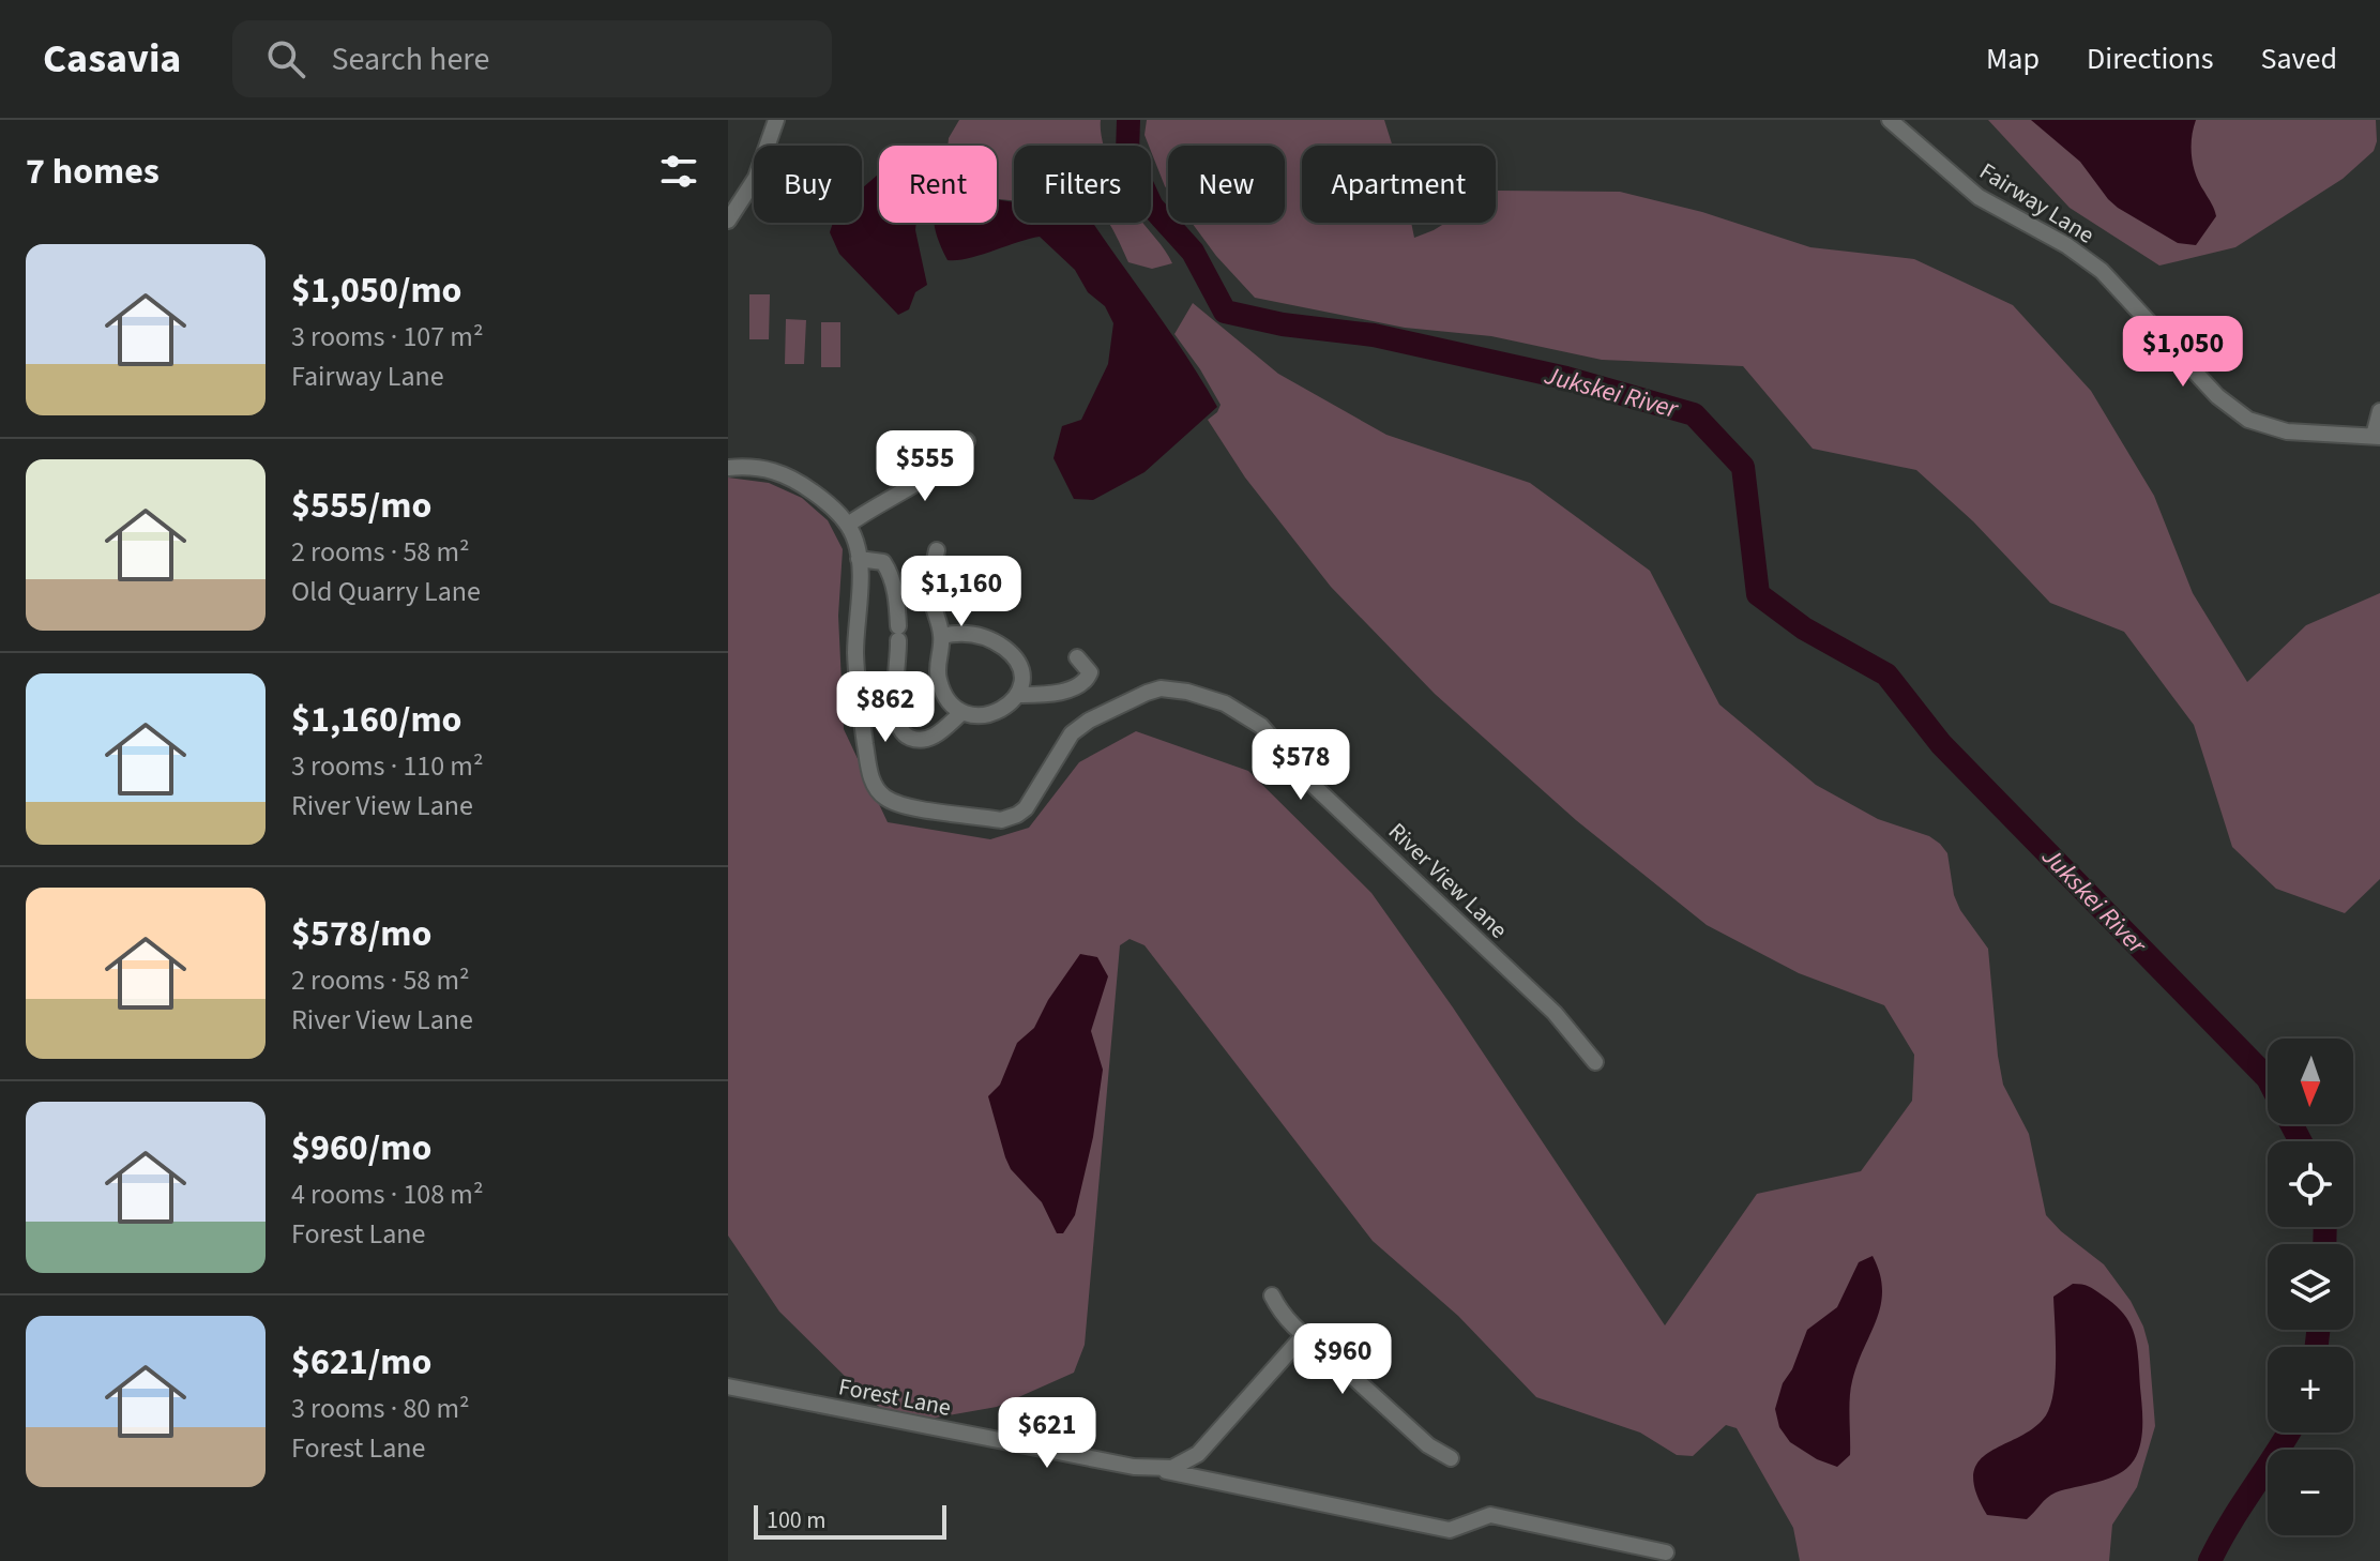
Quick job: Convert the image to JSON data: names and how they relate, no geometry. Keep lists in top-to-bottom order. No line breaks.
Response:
{"streets":{"street":["Fairway Lane","River View Lane","Forest Lane"]},"water":["Jukskei River"],"scale_bar":"100 m","north":"bottom","page":{"header":"Casavia","search":"Search here","nav":["Map","Directions","Saved"],"heading":"7 homes","chip":["Buy","Rent","Filters","New","Apartment"],"list":[{"name":"$1,050/mo","note":"3 rooms · 107 m² · Fairway Lane"},{"name":"$555/mo","note":"2 rooms · 58 m² · Old Quarry Lane"},{"name":"$1,160/mo","note":"3 rooms · 110 m² · River View Lane"},{"name":"$578/mo","note":"2 rooms · 58 m² · River View Lane"},{"name":"$960/mo","note":"4 rooms · 108 m² · Forest Lane"},{"name":"$621/mo","note":"3 rooms · 80 m² · Forest Lane"}],"price":["$1,050","$555","$1,160","$862","$578","$960","$621"],"map_buttons":["+","−"],"scale":"100 m"}}
